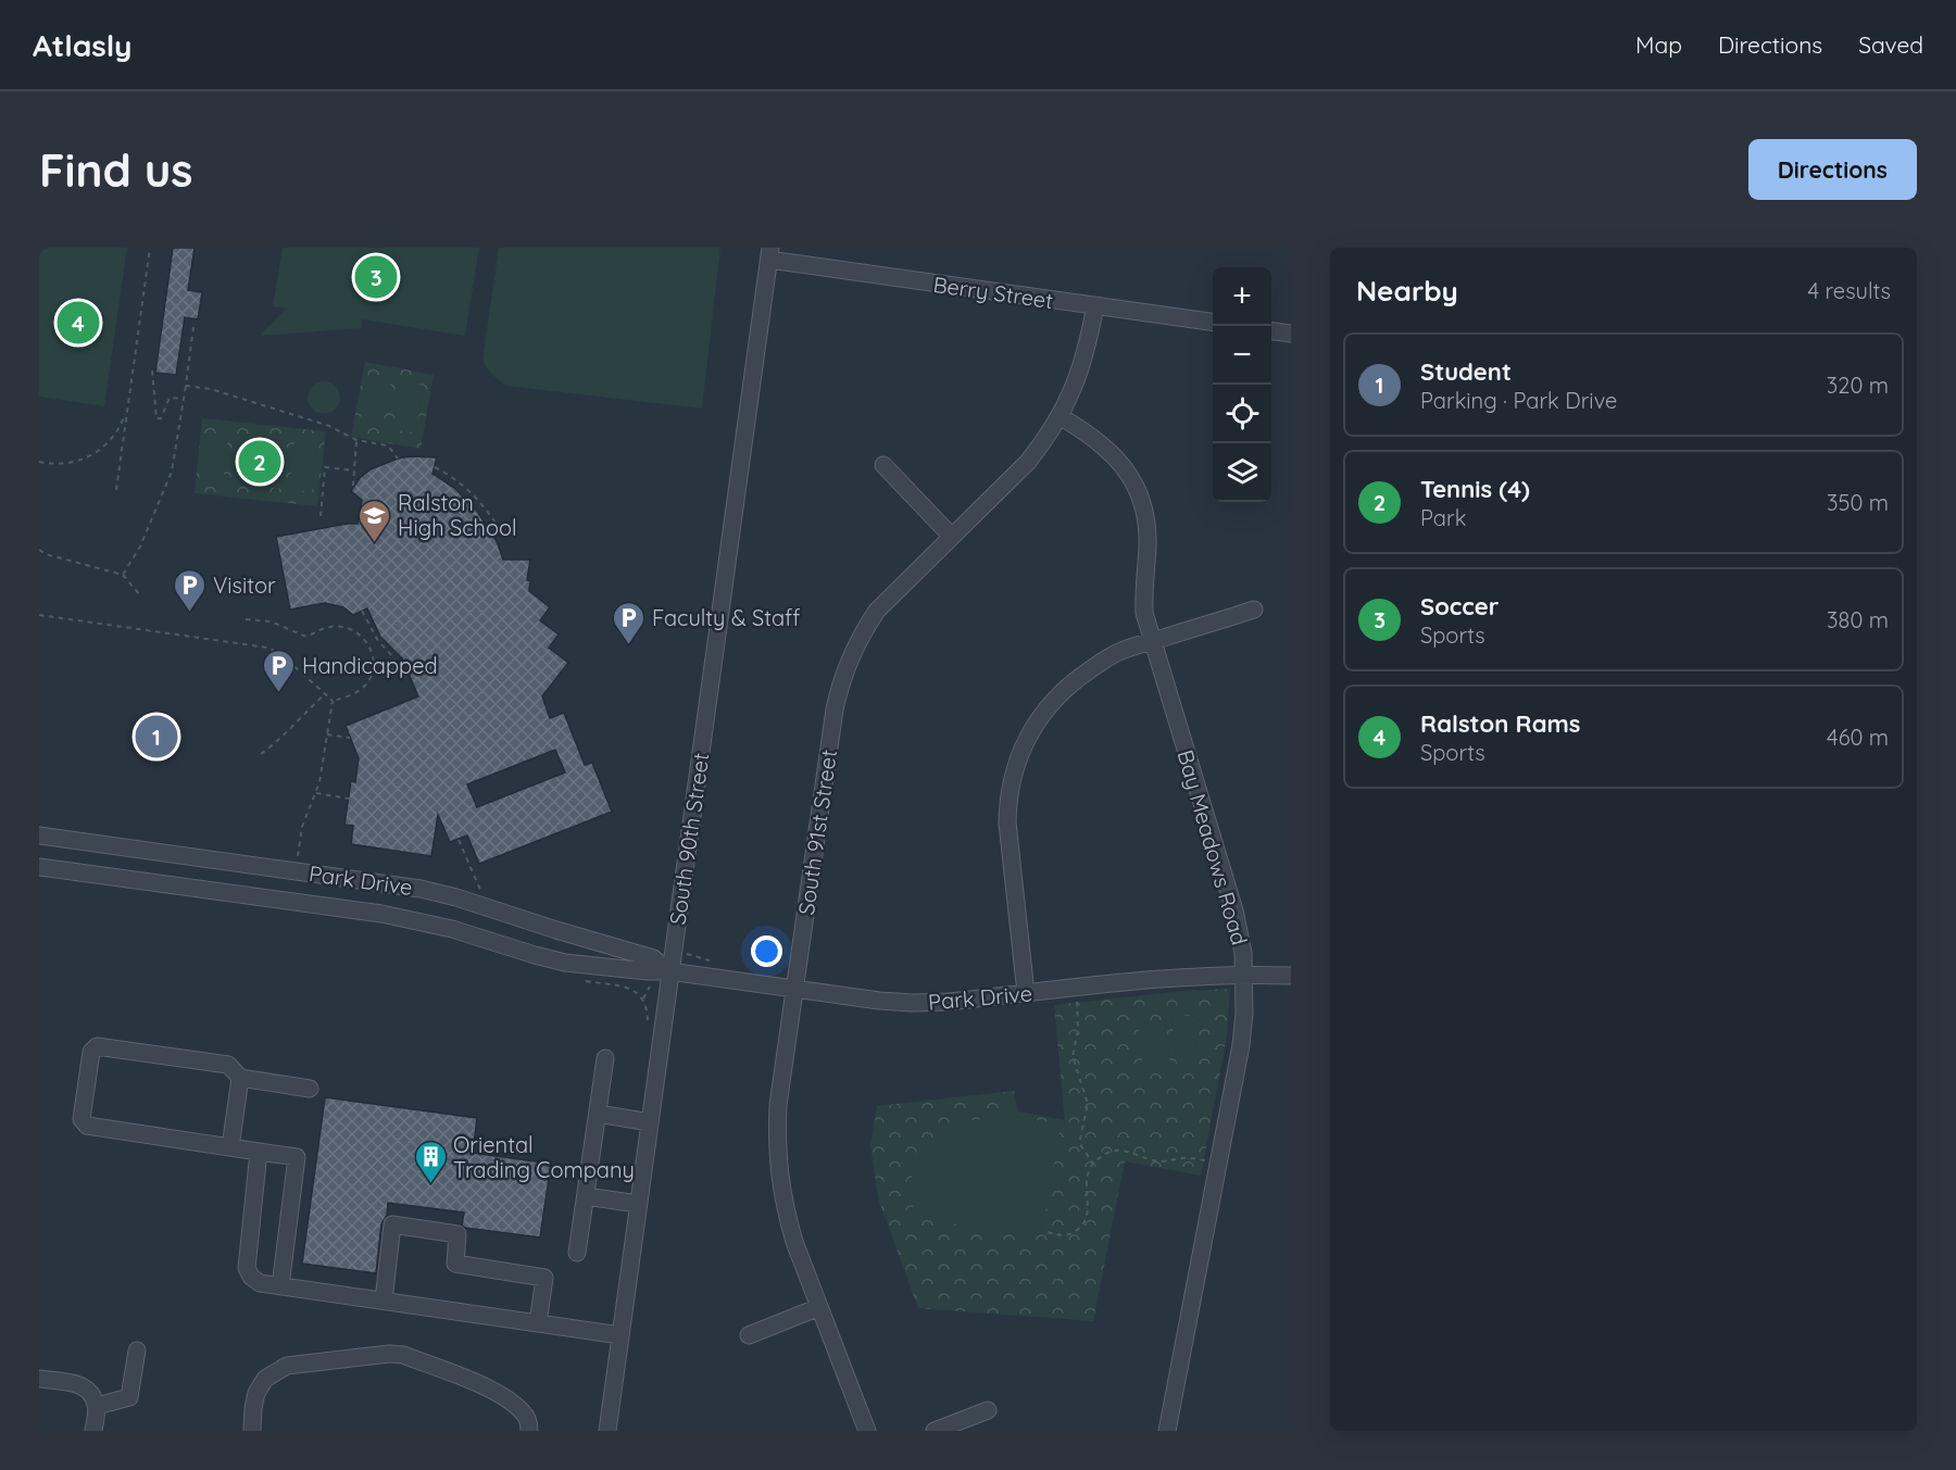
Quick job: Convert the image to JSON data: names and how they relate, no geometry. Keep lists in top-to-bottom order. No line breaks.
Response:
{"streets":{"street":["Berry Street","South 91st Street","South 90th Street","Bay Meadows Road","Park Drive"]},"crossings":[["Berry Street","South 91st Street"],["Berry Street","South 90th Street"],["South 91st Street","Bay Meadows Road"],["South 91st Street","Park Drive"],["South 90th Street","Park Drive"],["Bay Meadows Road","Park Drive"]],"places":{"school or university":["Ralston High School"],"parking":["Visitor","Faculty & Staff","Handicapped"],"building":["Oriental Trading Company"]},"page":{"header":"Atlasly","nav":["Map","Directions","Saved"],"buttons":"Directions","title":"Find us","heading":["Nearby","4 results"],"pins":["3","4","2","1"],"map_buttons":["+","−"],"list":[{"mark":"1","name":"Student","note":"Parking · Park Drive","value":"320 m"},{"mark":"2","name":"Tennis (4)","note":"Park","value":"350 m"},{"mark":"3","name":"Soccer","note":"Sports","value":"380 m"},{"mark":"4","name":"Ralston Rams","note":"Sports","value":"460 m"}]}}
